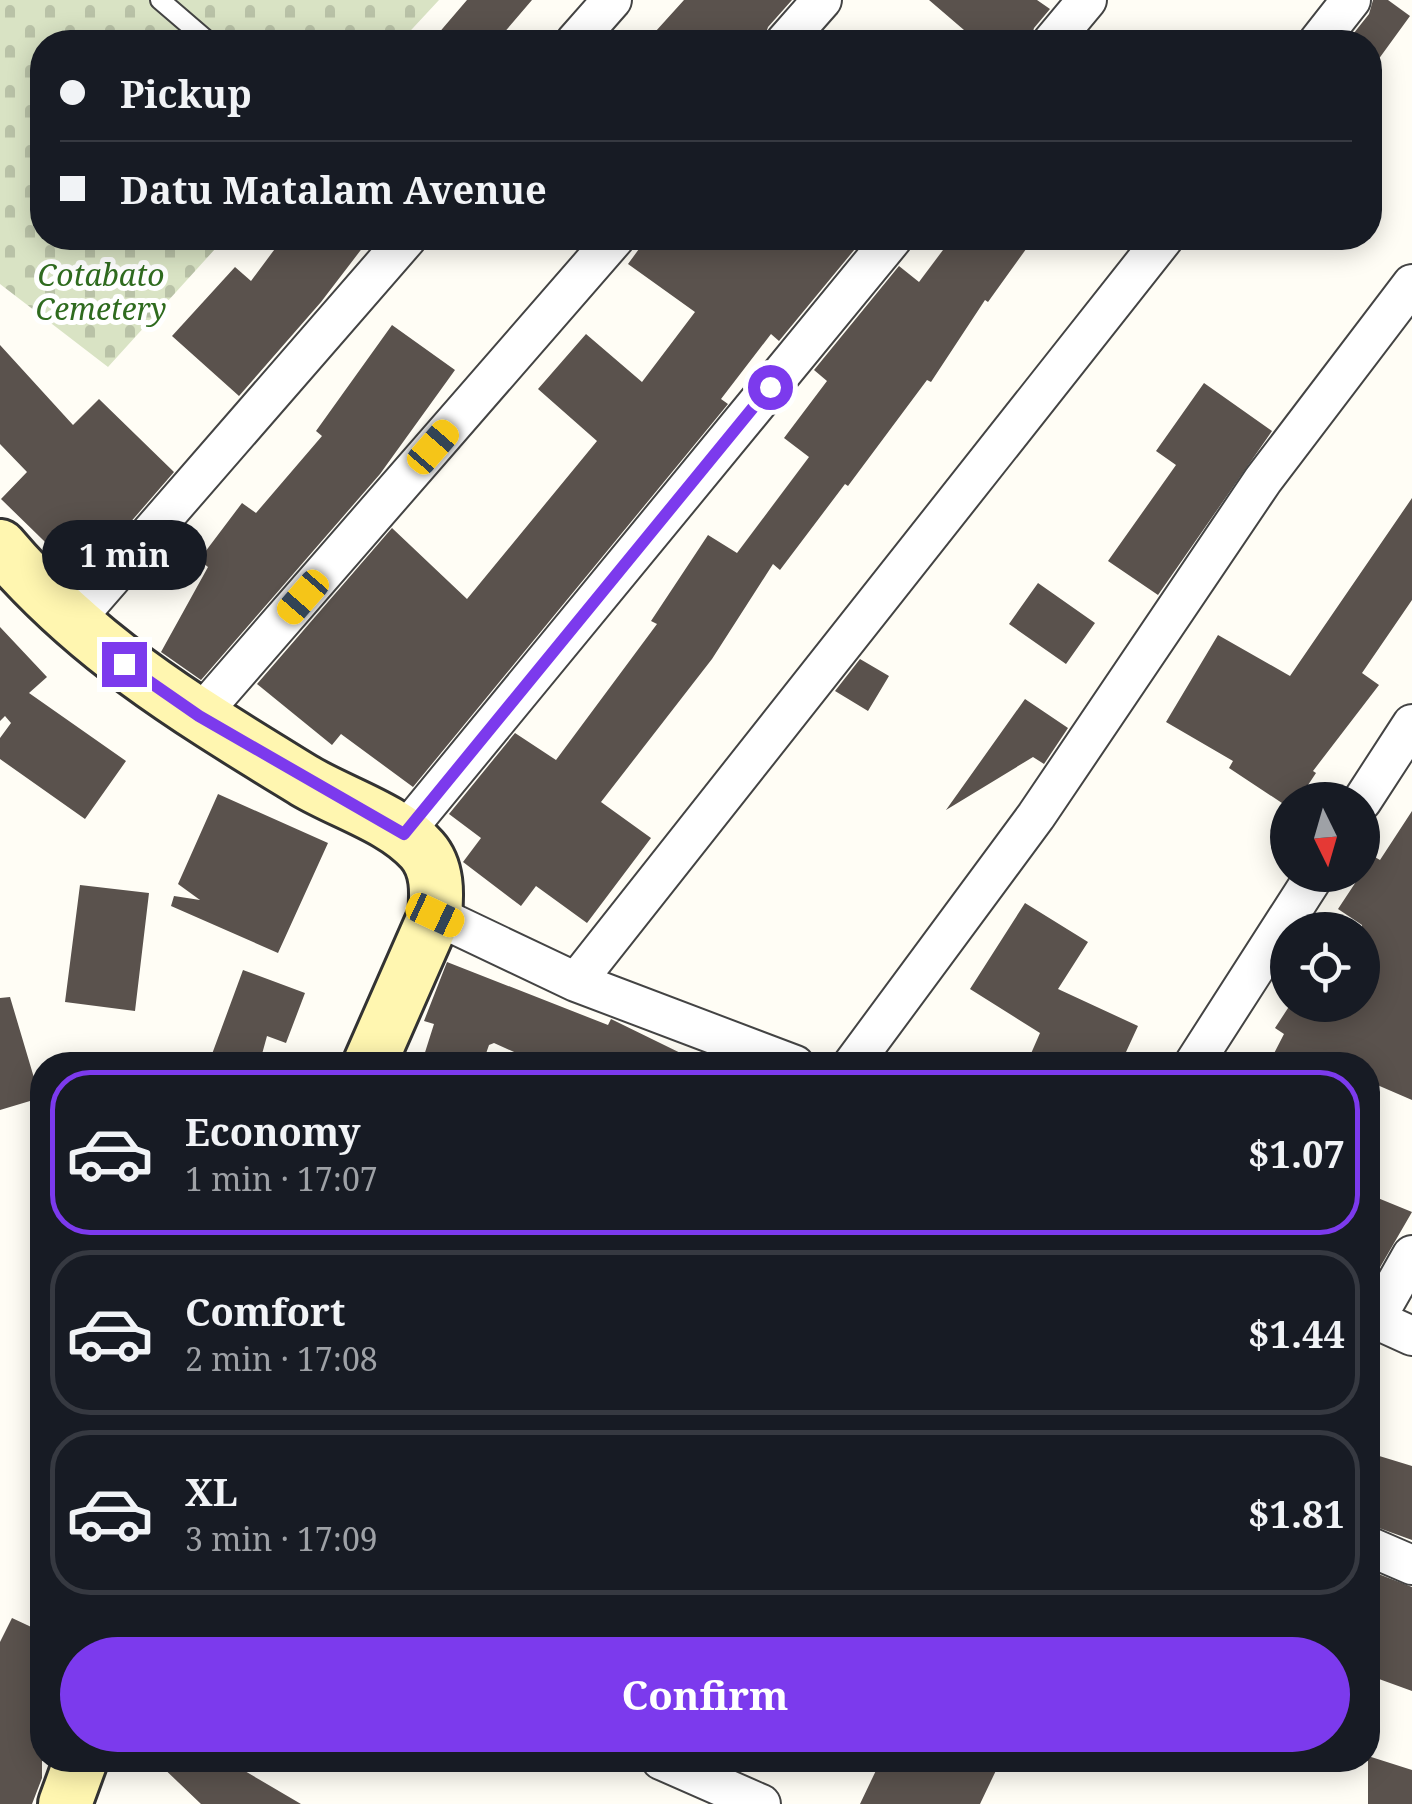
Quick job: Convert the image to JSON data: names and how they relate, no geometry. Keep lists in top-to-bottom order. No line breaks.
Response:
{"parks":["Cotabato Cemetery"],"north":"bottom","page":{"banner":["Pickup","Datu Matalam Avenue"],"bubble":"1 min","list":[{"name":"Economy","note":"1 min · 17:07","value":"$1.07"},{"name":"Comfort","note":"2 min · 17:08","value":"$1.44"},{"name":"XL","note":"3 min · 17:09","value":"$1.81"}],"buttons":"Confirm"}}
